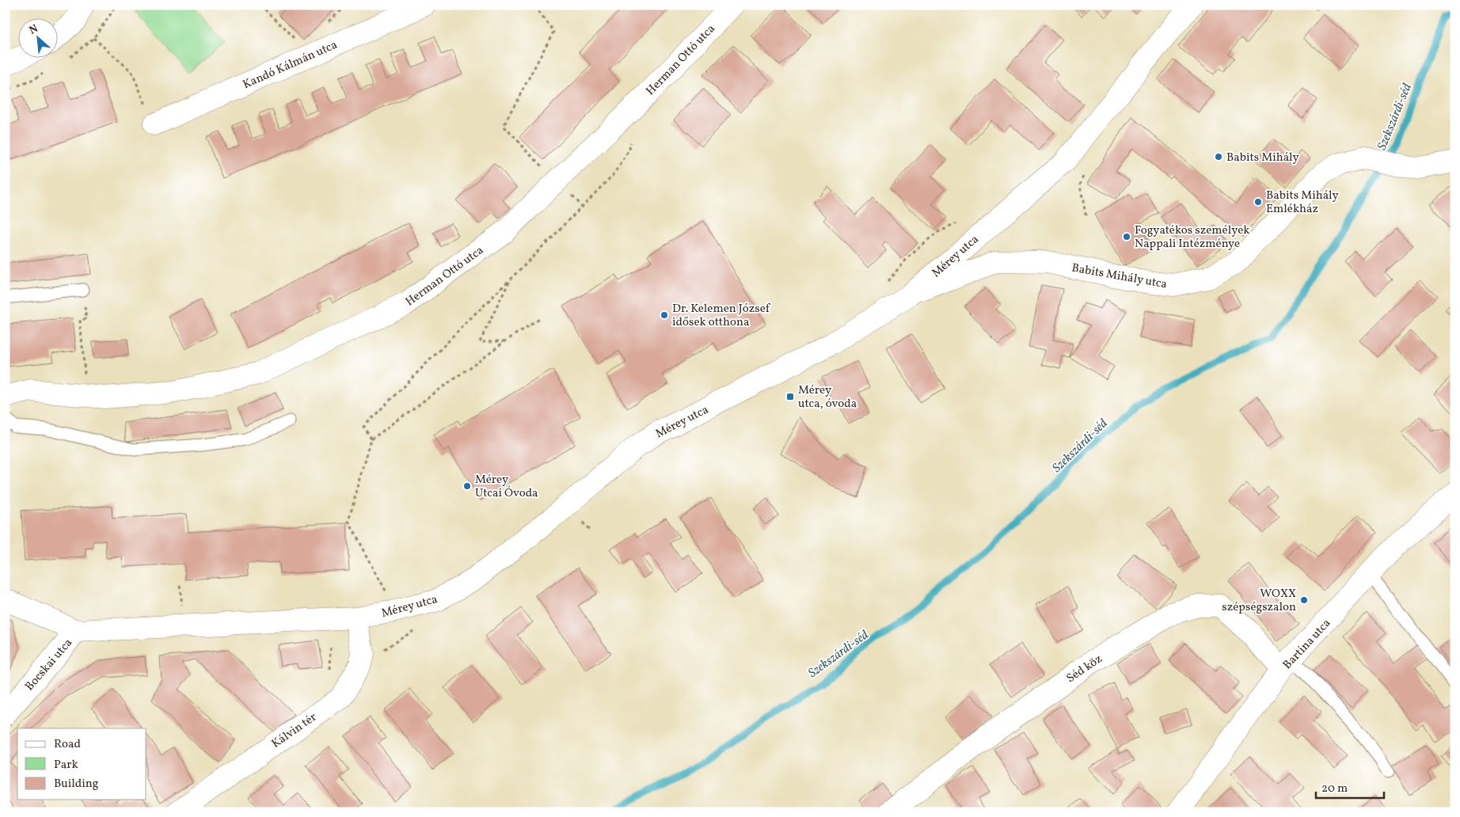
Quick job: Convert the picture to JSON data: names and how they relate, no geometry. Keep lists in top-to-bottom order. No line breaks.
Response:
{"streets":{"street":["Herman Ottó utca","Kandó Kálmán utca","Mérey utca","Babits Mihály utca","Bartina utca","Bocskai utca","Séd köz","Kálvin tér"]},"crossings":[["Mérey utca","Babits Mihály utca"],["Mérey utca","Bocskai utca"],["Mérey utca","Kálvin tér"],["Bartina utca","Séd köz"]],"water":["Szekszárdi-séd"],"places":{"other":["Babits Mihály","Babits Mihály Emlékház","Fogyatékos személyek Nappali Intézménye","Dr. Kelemen József idősek otthona","Mérey Utcai Óvoda","WOXX szépségszalon"],"transit":["Mérey utca, óvoda"]},"legend":["Road","Park","Building"],"scale_bar":"20 m","north":"top left"}
